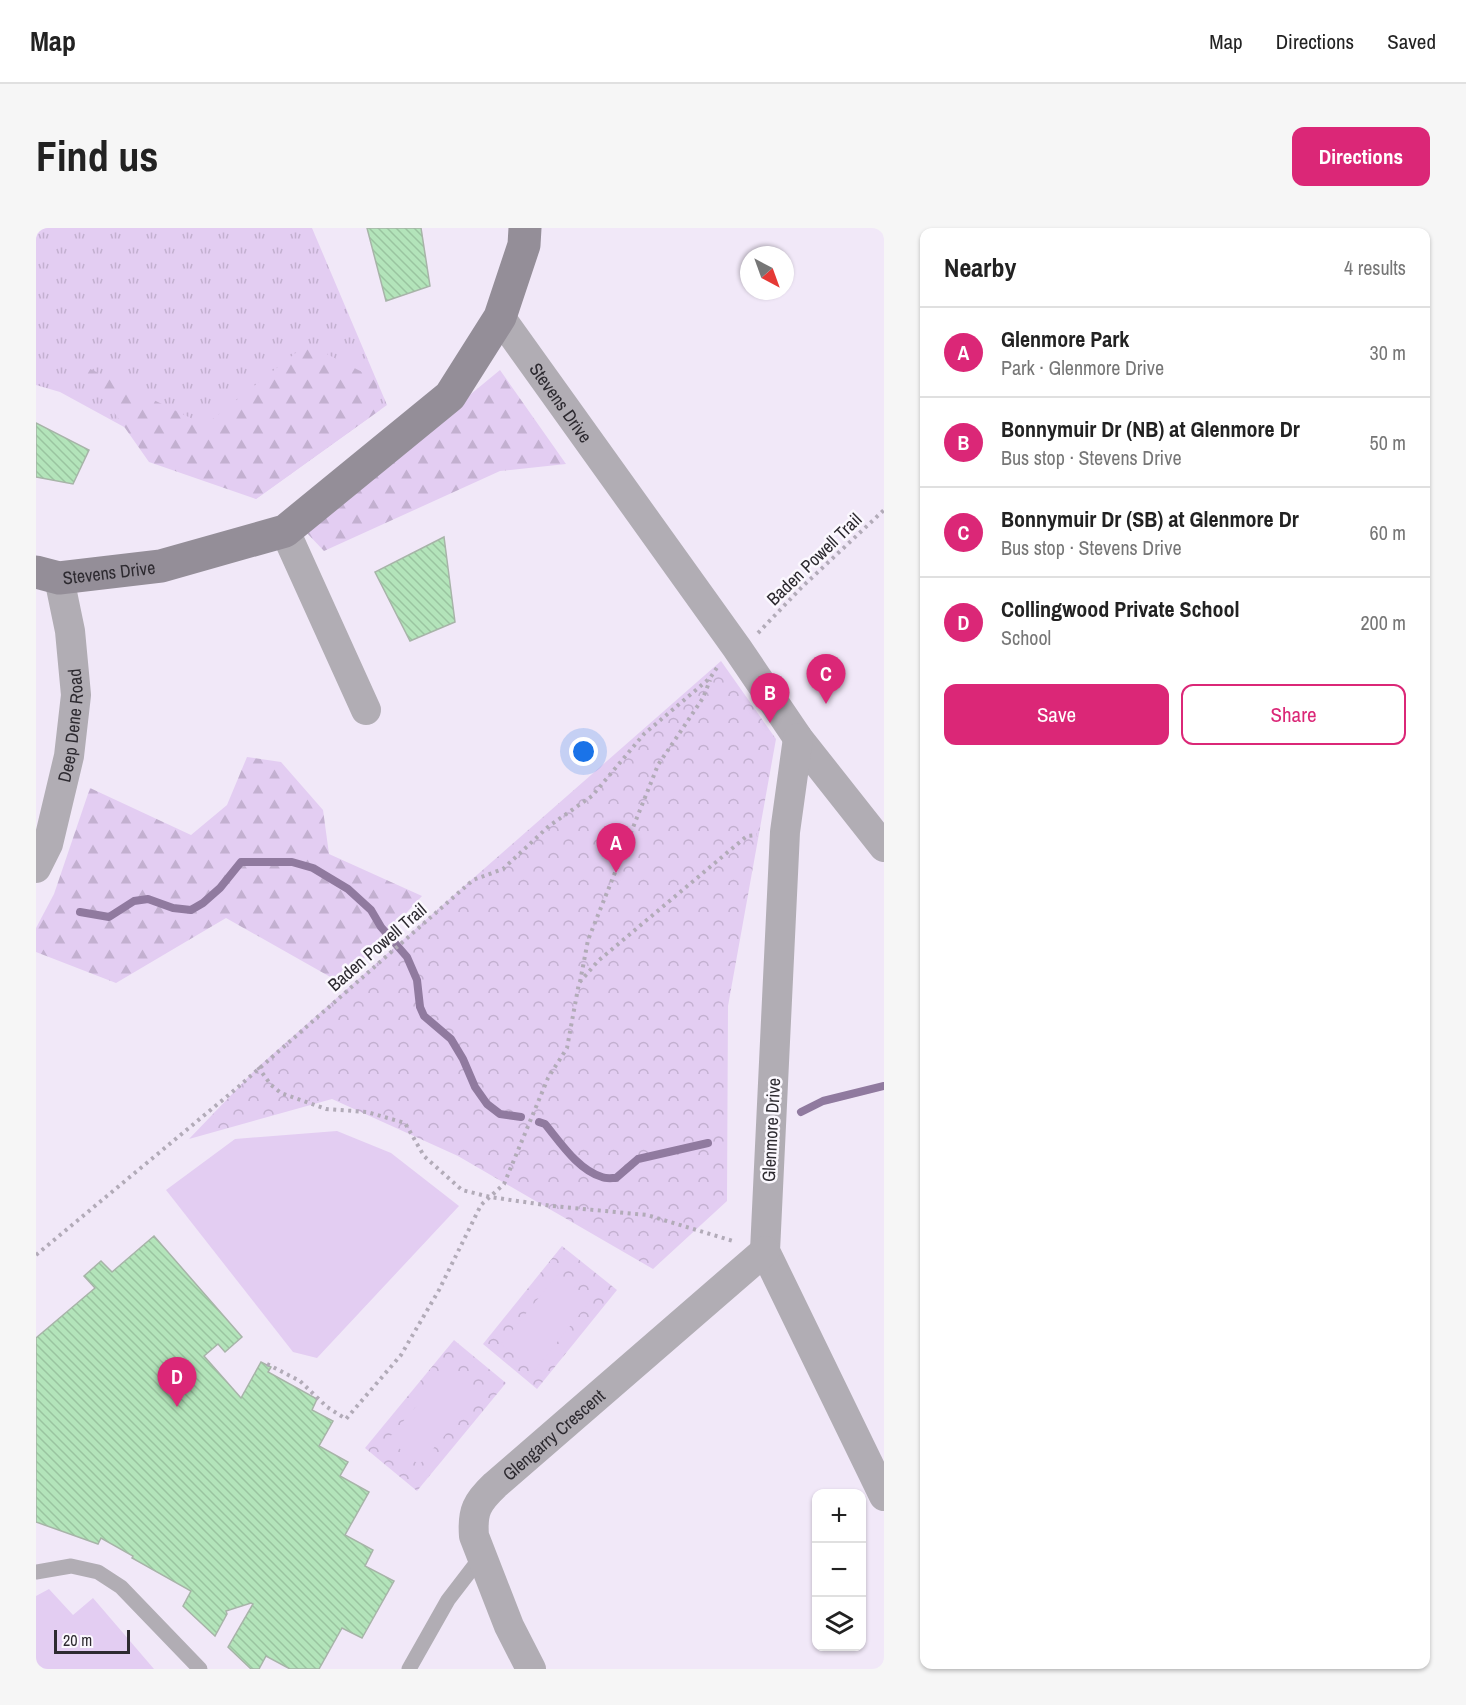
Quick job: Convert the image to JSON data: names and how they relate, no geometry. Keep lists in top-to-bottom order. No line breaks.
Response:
{"streets":{"street":["Stevens Drive","Deep Dene Road","Glenmore Drive","Glengarry Crescent"],"path":["Baden Powell Trail"]},"crossings":[["Stevens Drive","Deep Dene Road"],["Stevens Drive","Glenmore Drive"],["Glenmore Drive","Glengarry Crescent"]],"scale_bar":"20 m","north":"bottom right","page":{"header":"Map","nav":["Map","Directions","Saved"],"buttons":["Directions",["Save","Share"]],"title":"Find us","heading":["Nearby","4 results"],"list":[{"mark":"A","name":"Glenmore Park","note":"Park · Glenmore Drive","value":"30 m"},{"mark":"B","name":"Bonnymuir Dr (NB) at Glenmore Dr","note":"Bus stop · Stevens Drive","value":"50 m"},{"mark":"C","name":"Bonnymuir Dr (SB) at Glenmore Dr","note":"Bus stop · Stevens Drive","value":"60 m"},{"mark":"D","name":"Collingwood Private School","note":"School","value":"200 m"}],"pins":["C","B","A","D"],"map_buttons":["+","−"],"scale":"20 m"}}
